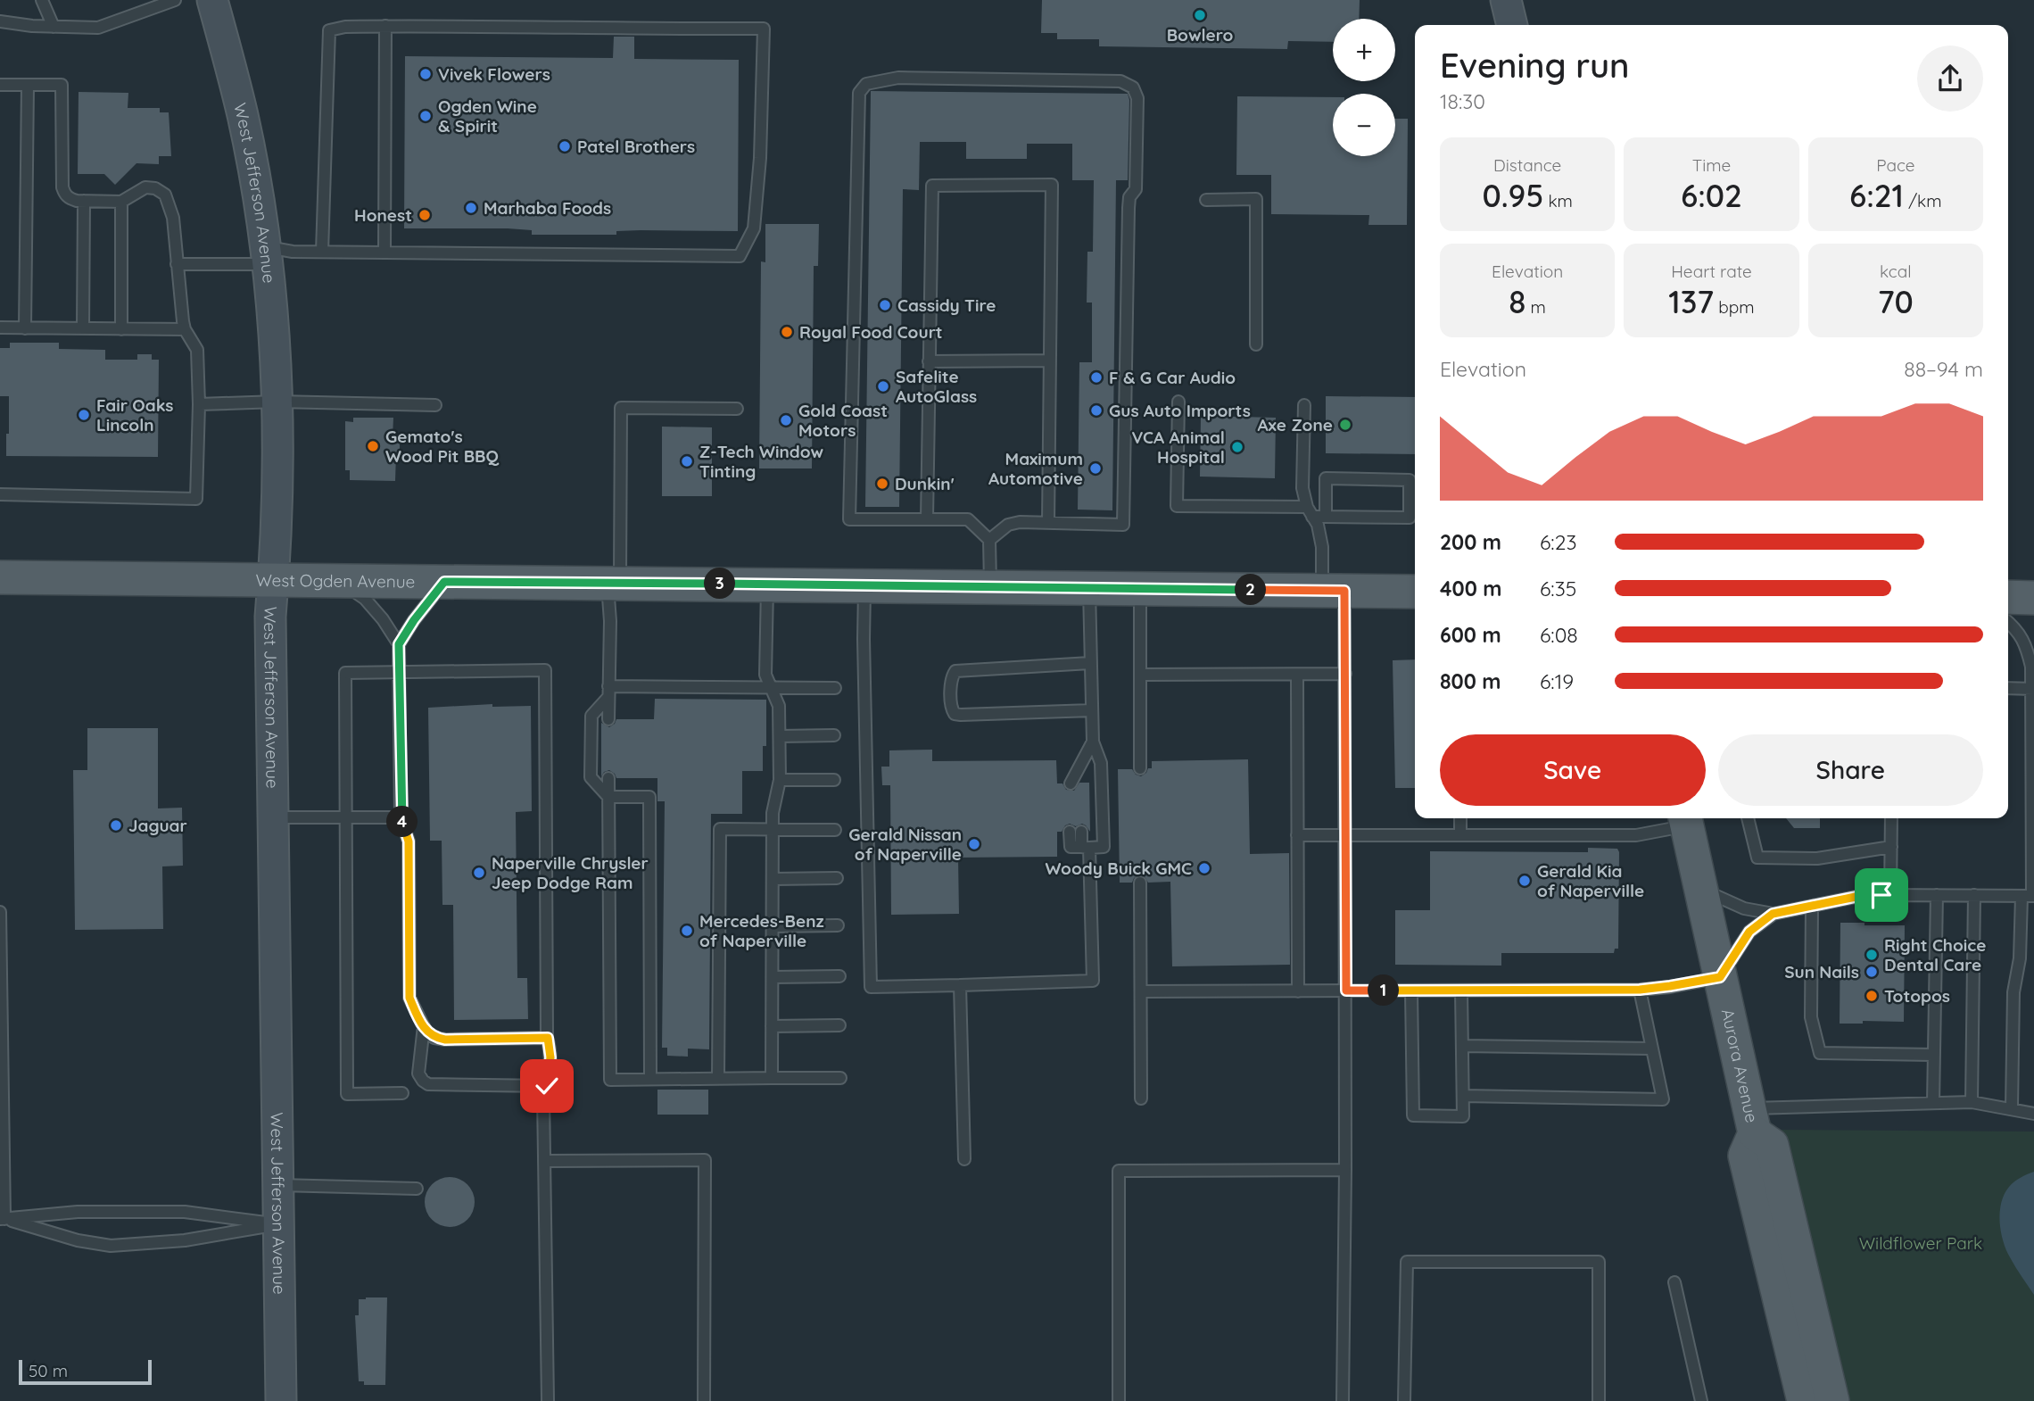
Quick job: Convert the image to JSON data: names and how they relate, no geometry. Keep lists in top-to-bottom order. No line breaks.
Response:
{"streets":{"main road":["West Ogden Avenue","Aurora Avenue"],"street":["West Jefferson Avenue"]},"crossings":[["West Jefferson Avenue","West Ogden Avenue"]],"parks":["Wildflower Park"],"places":["Bowlero","Vivek Flowers","Ogden Wine & Spirit","Patel Brothers","Marhaba Foods","Honest","Cassidy Tire","Royal Food Court","F & G Car Audio","Safelite AutoGlass","Gus Auto Imports","Fair Oaks Lincoln","Gold Coast Motors","Axe Zone","Gemato's Wood Pit BBQ","VCA Animal Hospital","Z-Tech Window Tinting","Maximum Automotive","Dunkin'","Jaguar","Gerald Nissan of Naperville","Woody Buick GMC","Naperville Chrysler Jeep Dodge Ram","Gerald Kia of Naperville","Mercedes-Benz of Naperville","Right Choice Dental Care","Sun Nails","Totopos"],"scale_bar":"50 m","page":{"map_buttons":["+","−"],"heading":["Evening run","18:30"],"stats":[["Distance","0.95 km"],["Time","6:02"],["Pace","6:21 /km"],["Elevation","8 m"],["Heart rate","137 bpm"],["kcal","70"]],"chart":["Elevation","88–94 m"],"list":[{"name":"200 m","note":"6:23"},{"name":"400 m","note":"6:35"},{"name":"600 m","note":"6:08"},{"name":"800 m","note":"6:19"}],"pins":["3","2","4","1"],"buttons":["Save","Share"],"scale":"50 m"}}
